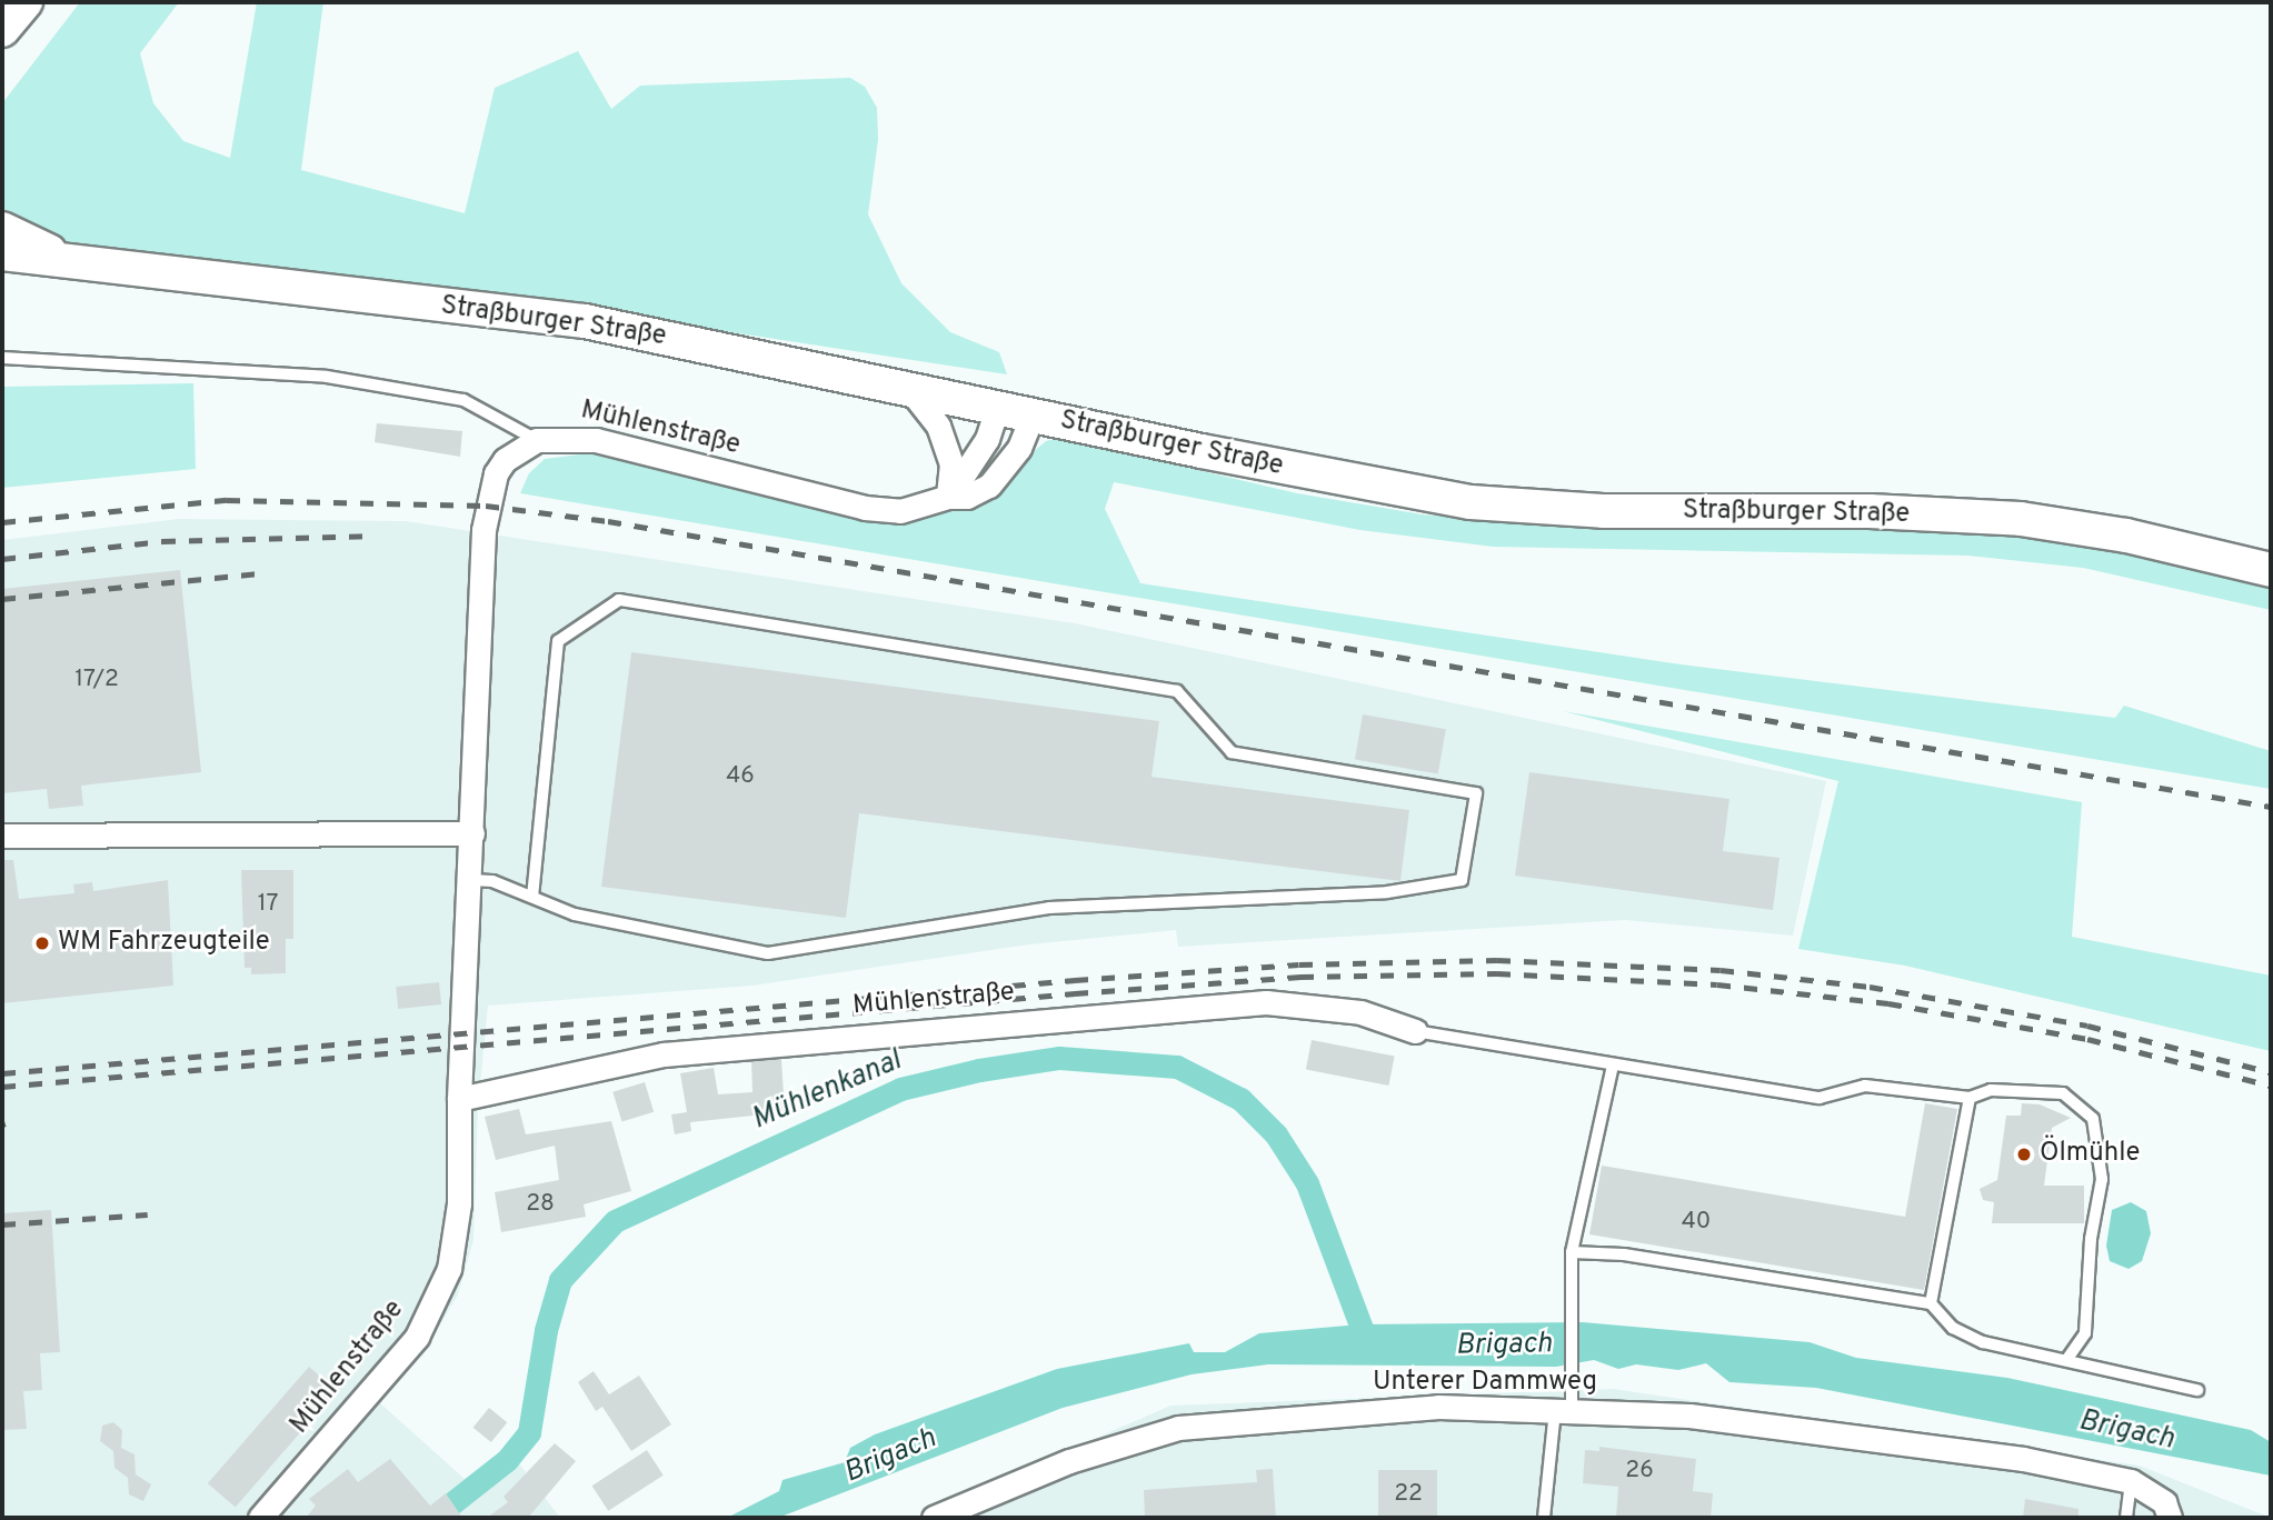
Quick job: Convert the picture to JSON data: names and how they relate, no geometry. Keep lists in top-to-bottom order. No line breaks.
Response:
{"streets":{"main road":["Straßburger Straße"],"street":["Mühlenstraße","Unterer Dammweg"]},"crossings":[["Straßburger Straße","Mühlenstraße"]],"water":["Mühlenkanal","Brigach"],"places":["WM Fahrzeugteile","Ölmühle"],"house_numbers":["17/2","46","17","28","40","26","22"]}
